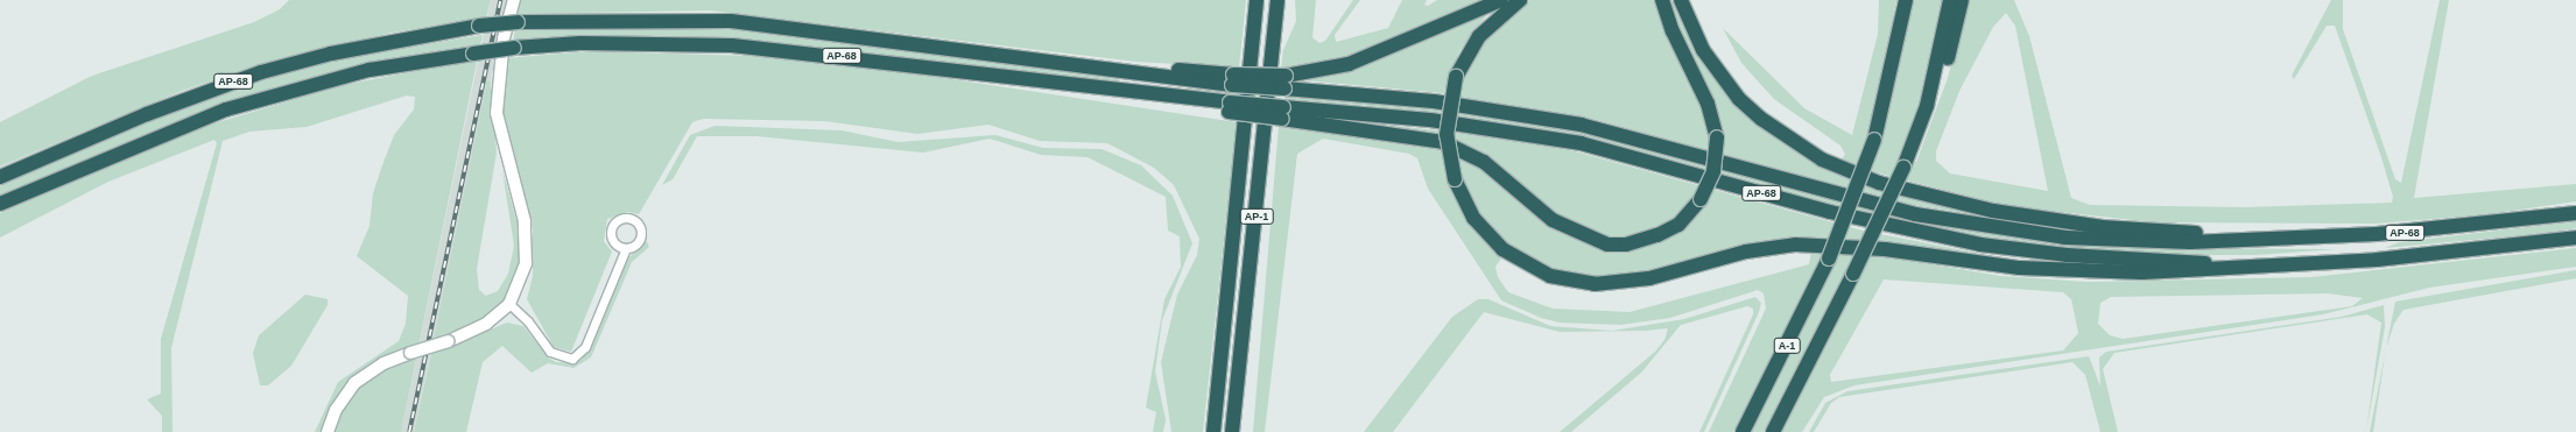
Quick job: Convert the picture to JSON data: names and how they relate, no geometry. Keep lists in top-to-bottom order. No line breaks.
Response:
{"streets":{"highway":["AP-68","AP-1","A-1"]}}
